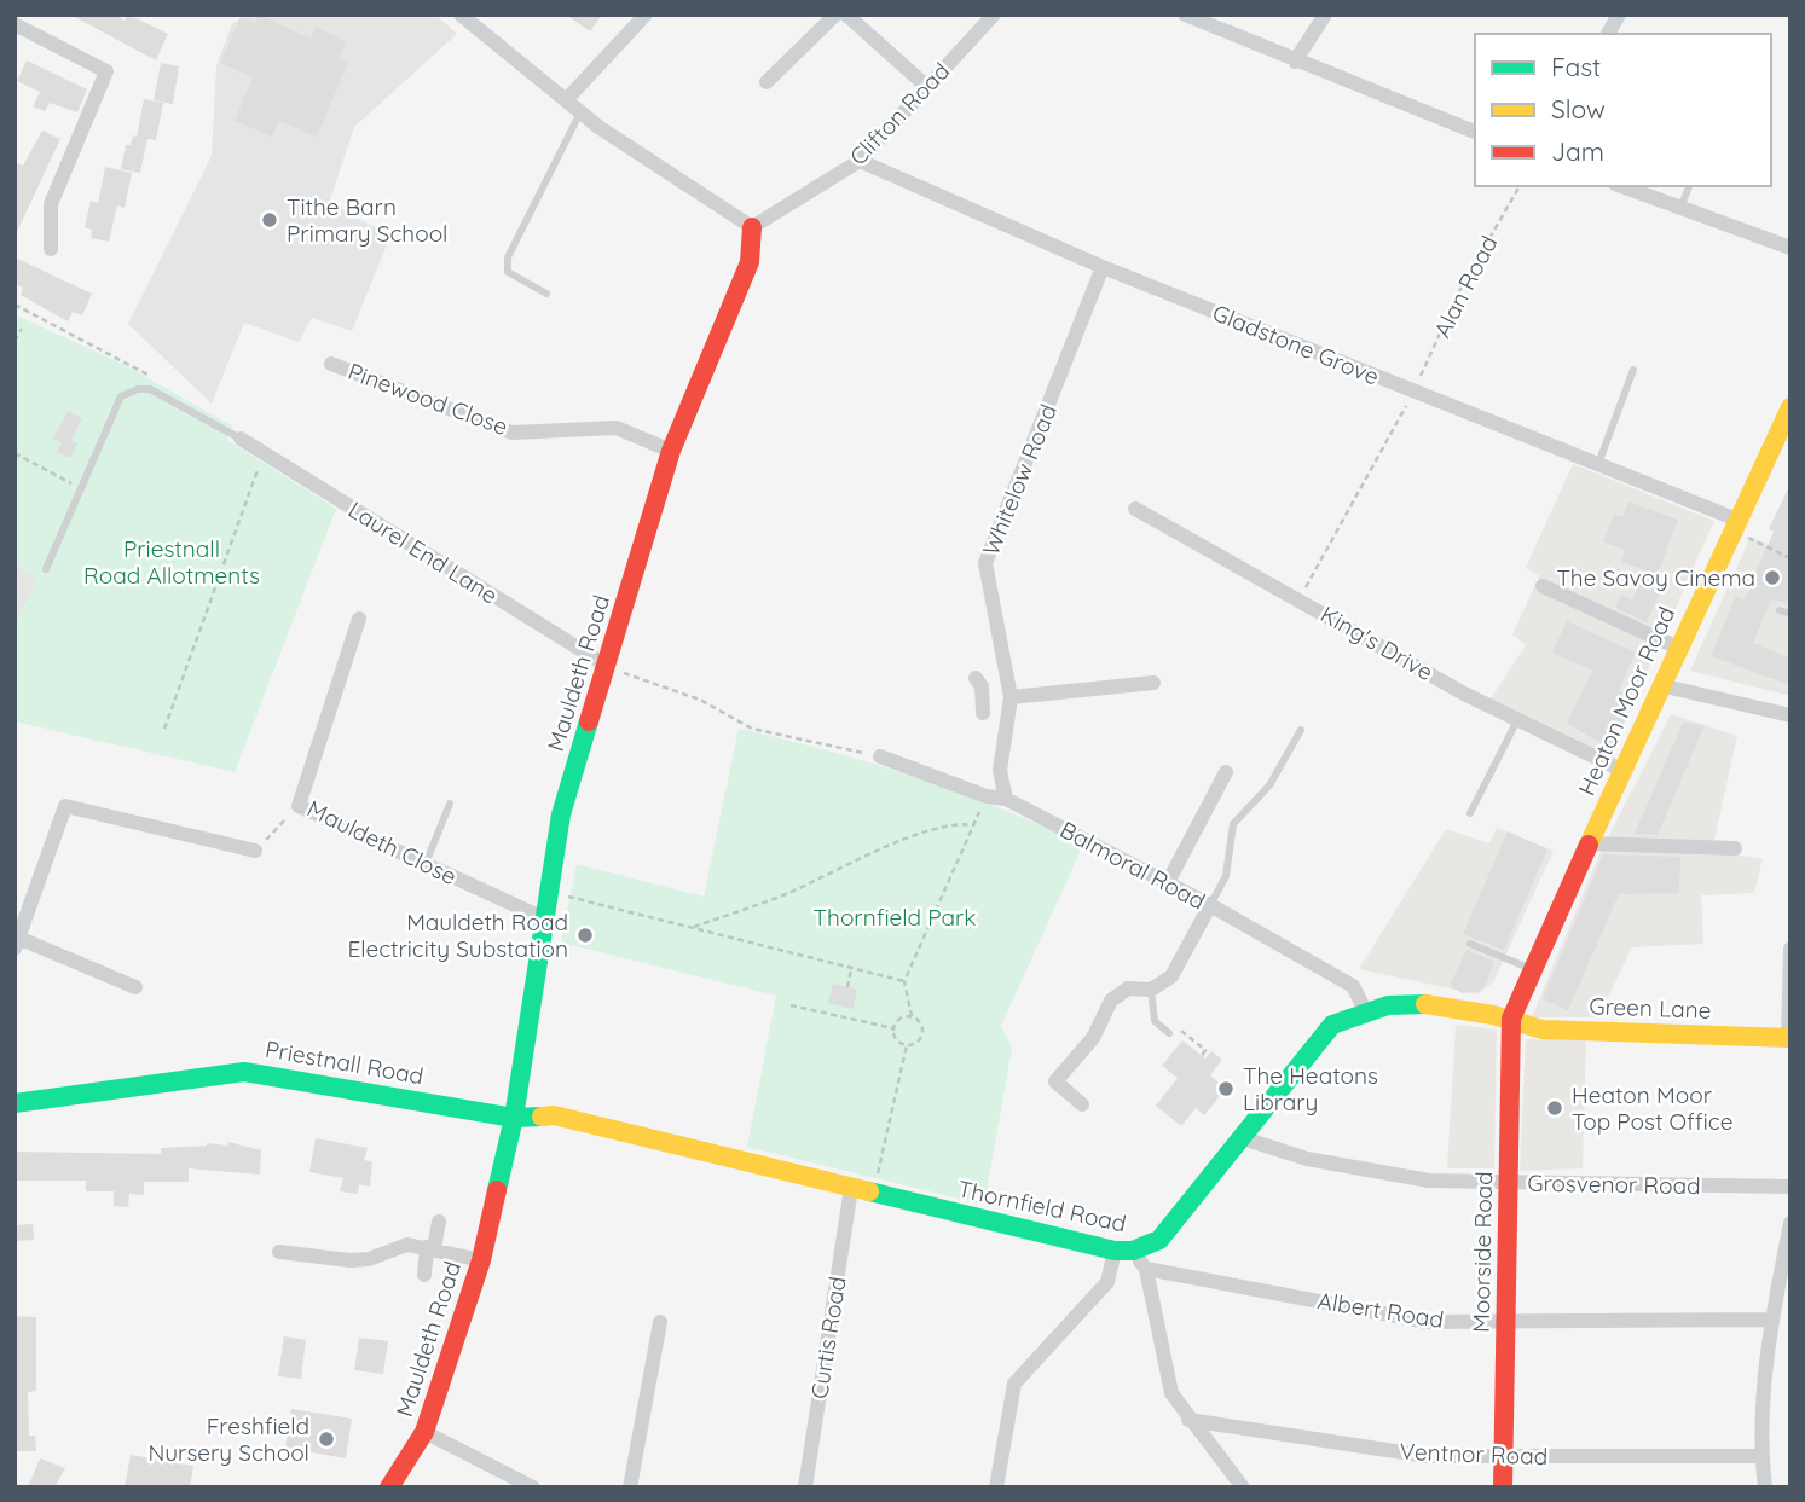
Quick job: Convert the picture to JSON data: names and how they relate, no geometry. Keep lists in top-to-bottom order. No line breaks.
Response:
{"streets":{"street":["Clifton Road","Gladstone Grove","Pinewood Close","Whitelow Road","Laurel End Lane","King's Drive","Mauldeth Road","Heaton Moor Road","Mauldeth Close","Balmoral Road","Green Lane","Priestnall Road","Grosvenor Road","Thornfield Road","Moorside Road","Albert Road","Curtis Road","Ventnor Road"],"path":["Alan Road"]},"crossings":[["Clifton Road","Gladstone Grove"],["Clifton Road","Mauldeth Road"],["Alan Road","Gladstone Grove"],["Alan Road","King's Drive"],["Gladstone Grove","Whitelow Road"],["Gladstone Grove","Heaton Moor Road"],["Pinewood Close","Mauldeth Road"],["Whitelow Road","Balmoral Road"],["Laurel End Lane","Mauldeth Road"],["King's Drive","Heaton Moor Road"],["Mauldeth Road","Mauldeth Close"],["Mauldeth Road","Priestnall Road"],["Mauldeth Road","Thornfield Road"],["Heaton Moor Road","Green Lane"],["Heaton Moor Road","Thornfield Road"],["Heaton Moor Road","Moorside Road"],["Balmoral Road","Thornfield Road"],["Green Lane","Thornfield Road"],["Green Lane","Moorside Road"],["Priestnall Road","Thornfield Road"],["Grosvenor Road","Thornfield Road"],["Grosvenor Road","Moorside Road"],["Thornfield Road","Moorside Road"],["Thornfield Road","Curtis Road"],["Moorside Road","Albert Road"],["Moorside Road","Ventnor Road"]],"parks":["Priestnall Road Allotments","Thornfield Park"],"places":["Tithe Barn Primary School","The Savoy Cinema","Mauldeth Road Electricity Substation","The Heatons Library","Heaton Moor Top Post Office","Freshfield Nursery School"],"legend":["Fast","Slow","Jam"]}
